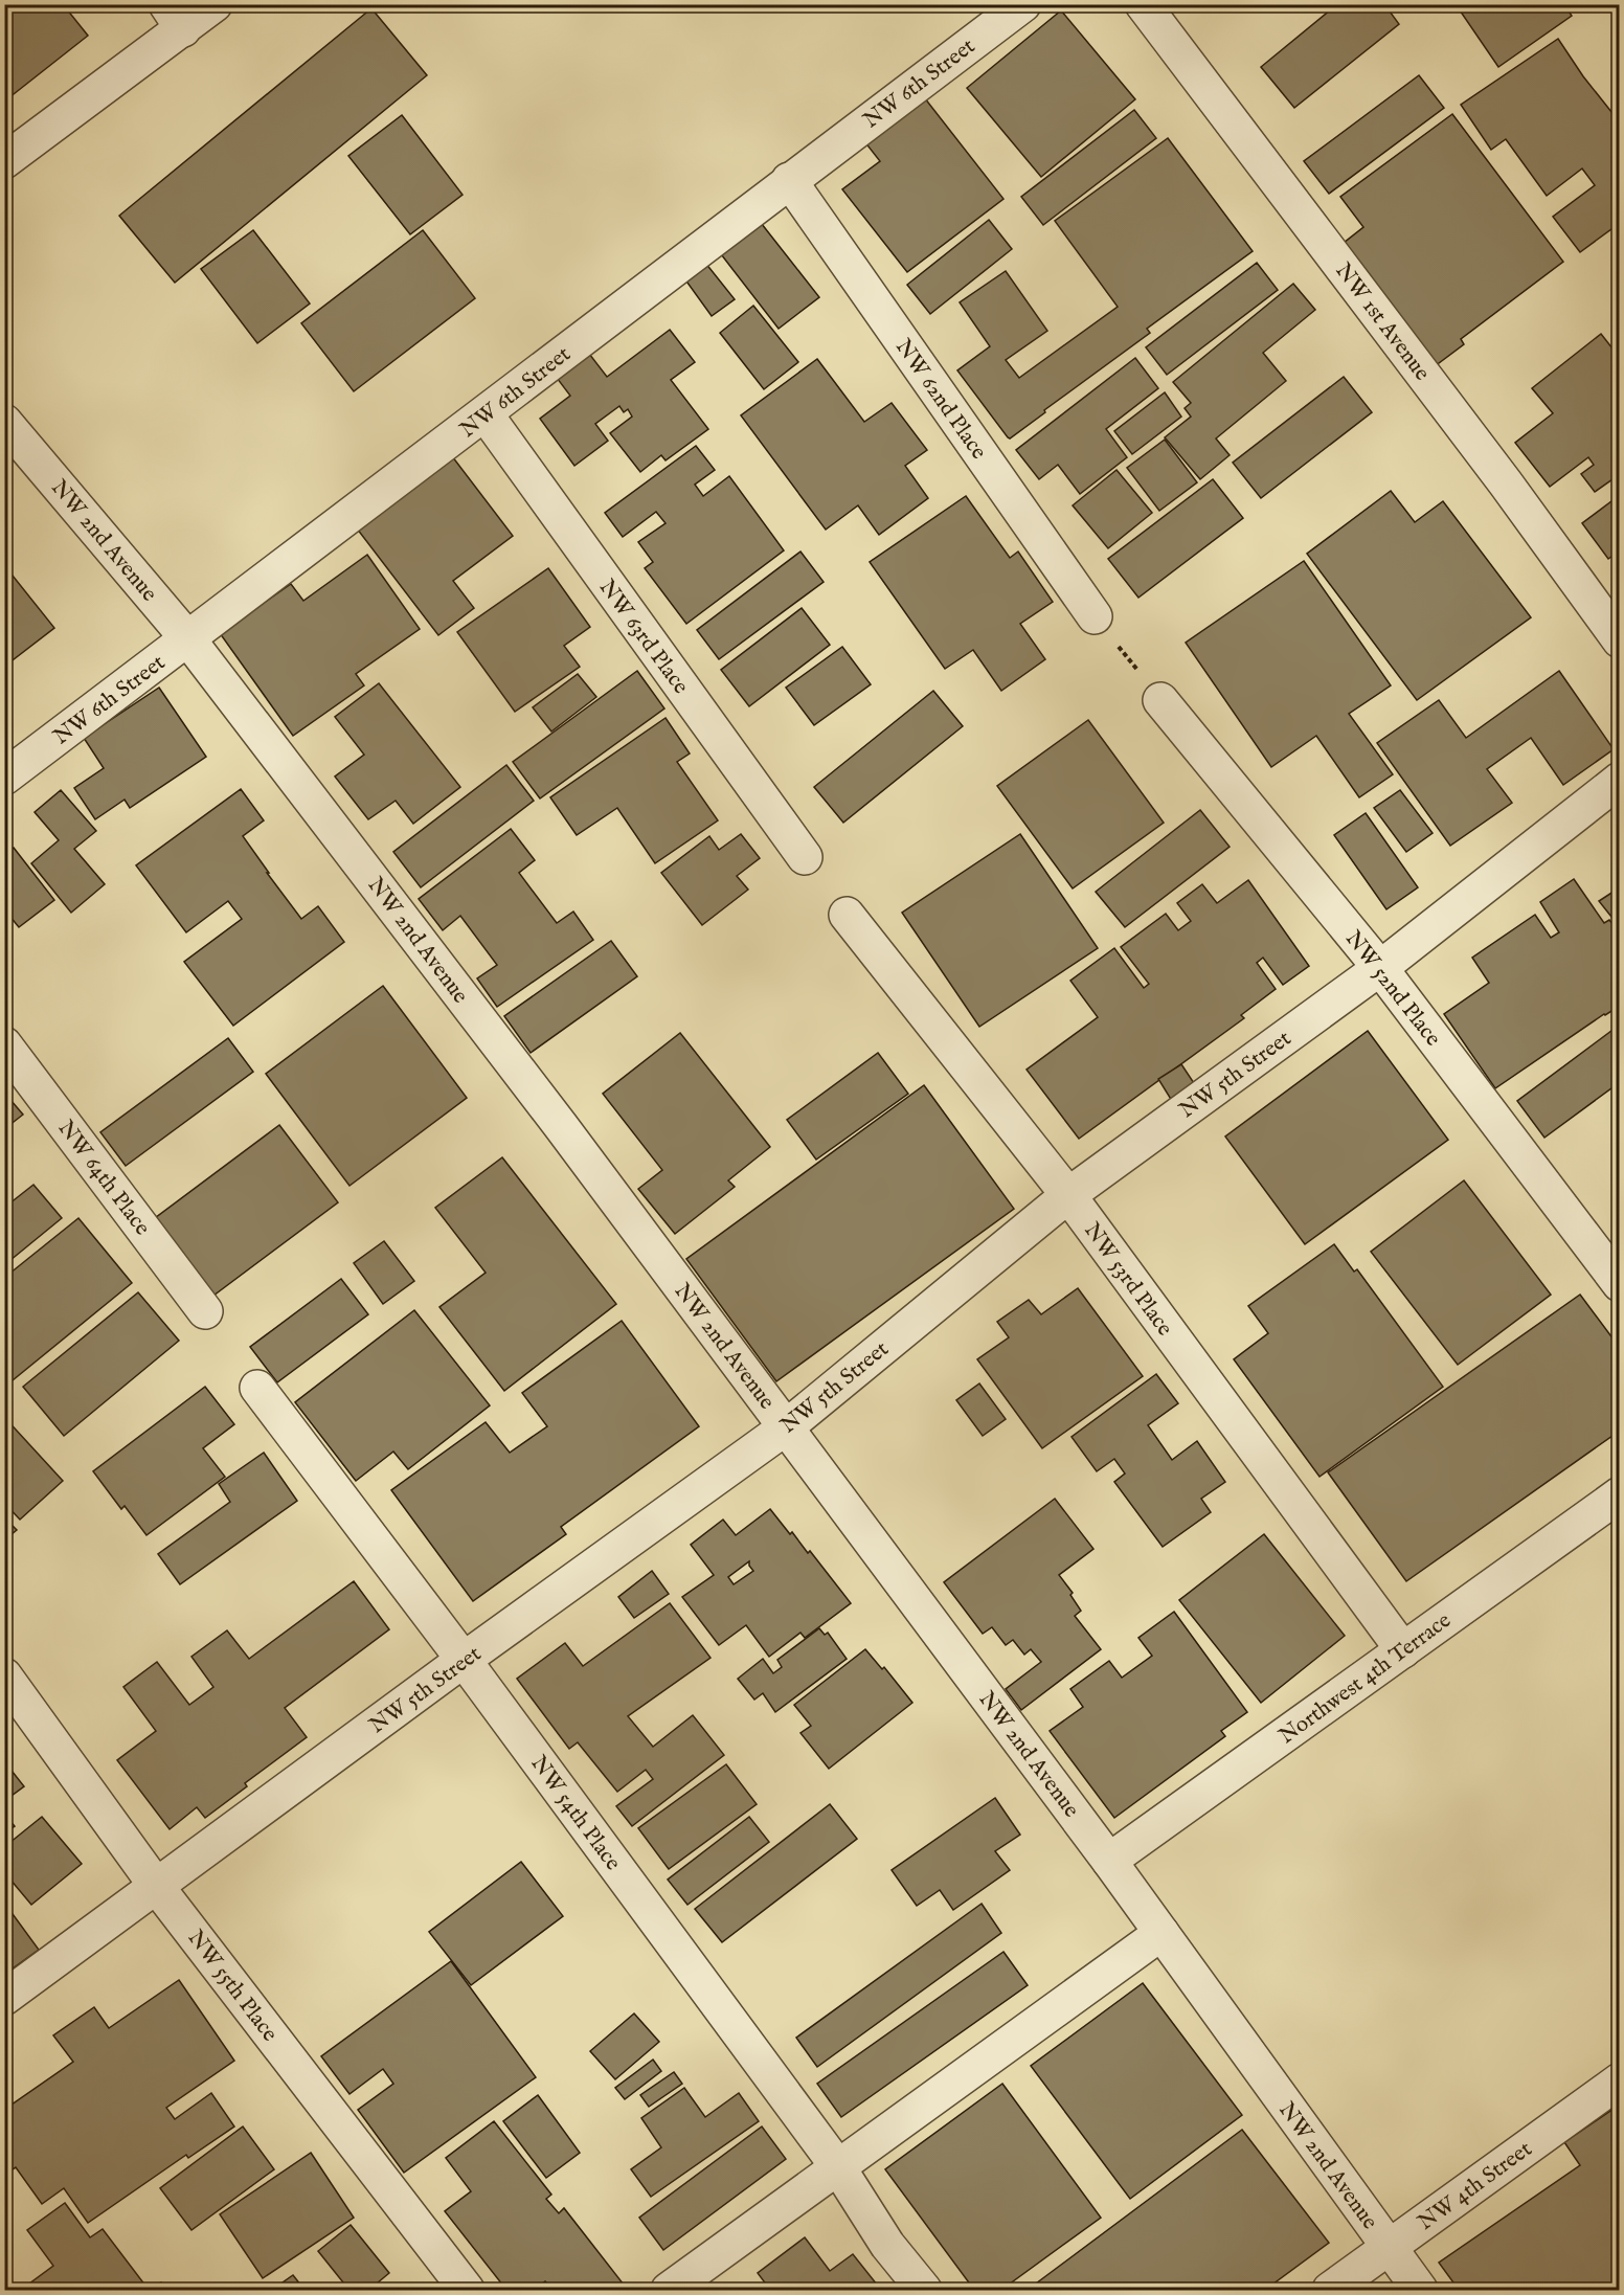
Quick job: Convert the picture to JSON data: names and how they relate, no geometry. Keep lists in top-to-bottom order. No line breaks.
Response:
{"streets":{"street":["NW 6th Street","NW 1st Avenue","NW 62nd Place","NW 2nd Avenue","NW 63rd Place","NW 52nd Place","NW 5th Street","NW 64th Place","NW 53rd Place","Northwest 4th Terrace","NW 54th Place","NW 55th Place","NW 4th Street"]},"crossings":[["NW 6th Street","NW 62nd Place"],["NW 6th Street","NW 2nd Avenue"],["NW 6th Street","NW 63rd Place"],["NW 2nd Avenue","NW 5th Street"],["NW 2nd Avenue","Northwest 4th Terrace"],["NW 2nd Avenue","NW 4th Street"],["NW 52nd Place","NW 5th Street"],["NW 5th Street","NW 53rd Place"],["NW 5th Street","NW 54th Place"],["NW 5th Street","NW 55th Place"],["NW 53rd Place","Northwest 4th Terrace"]]}
